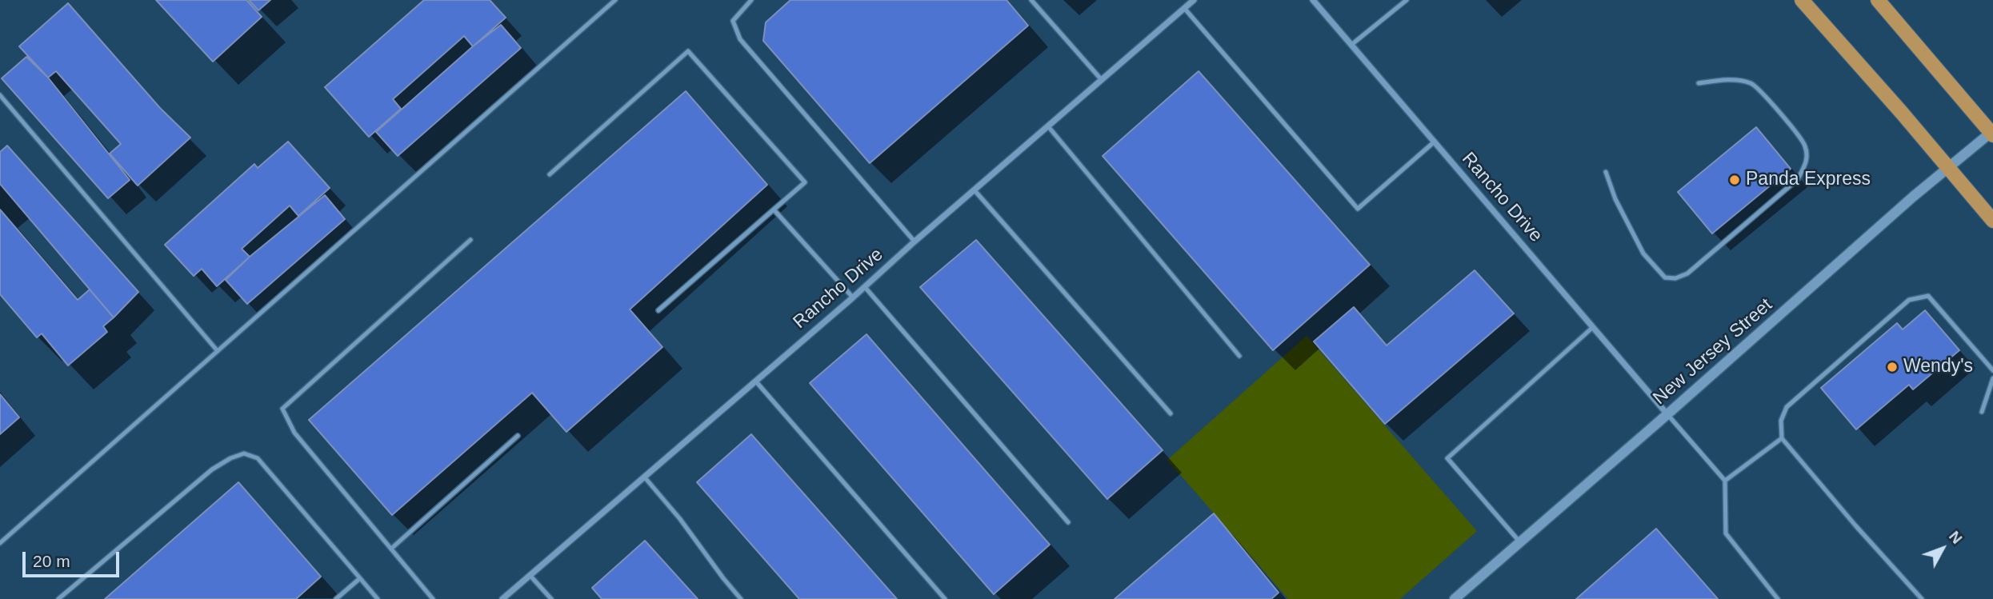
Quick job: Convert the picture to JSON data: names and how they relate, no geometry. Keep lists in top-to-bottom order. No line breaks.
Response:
{"streets":{"street":["Rancho Drive","New Jersey Street"]},"crossings":[["Rancho Drive","New Jersey Street"]],"places":["Panda Express","Wendy's"],"scale_bar":"20 m","north":"top right"}
